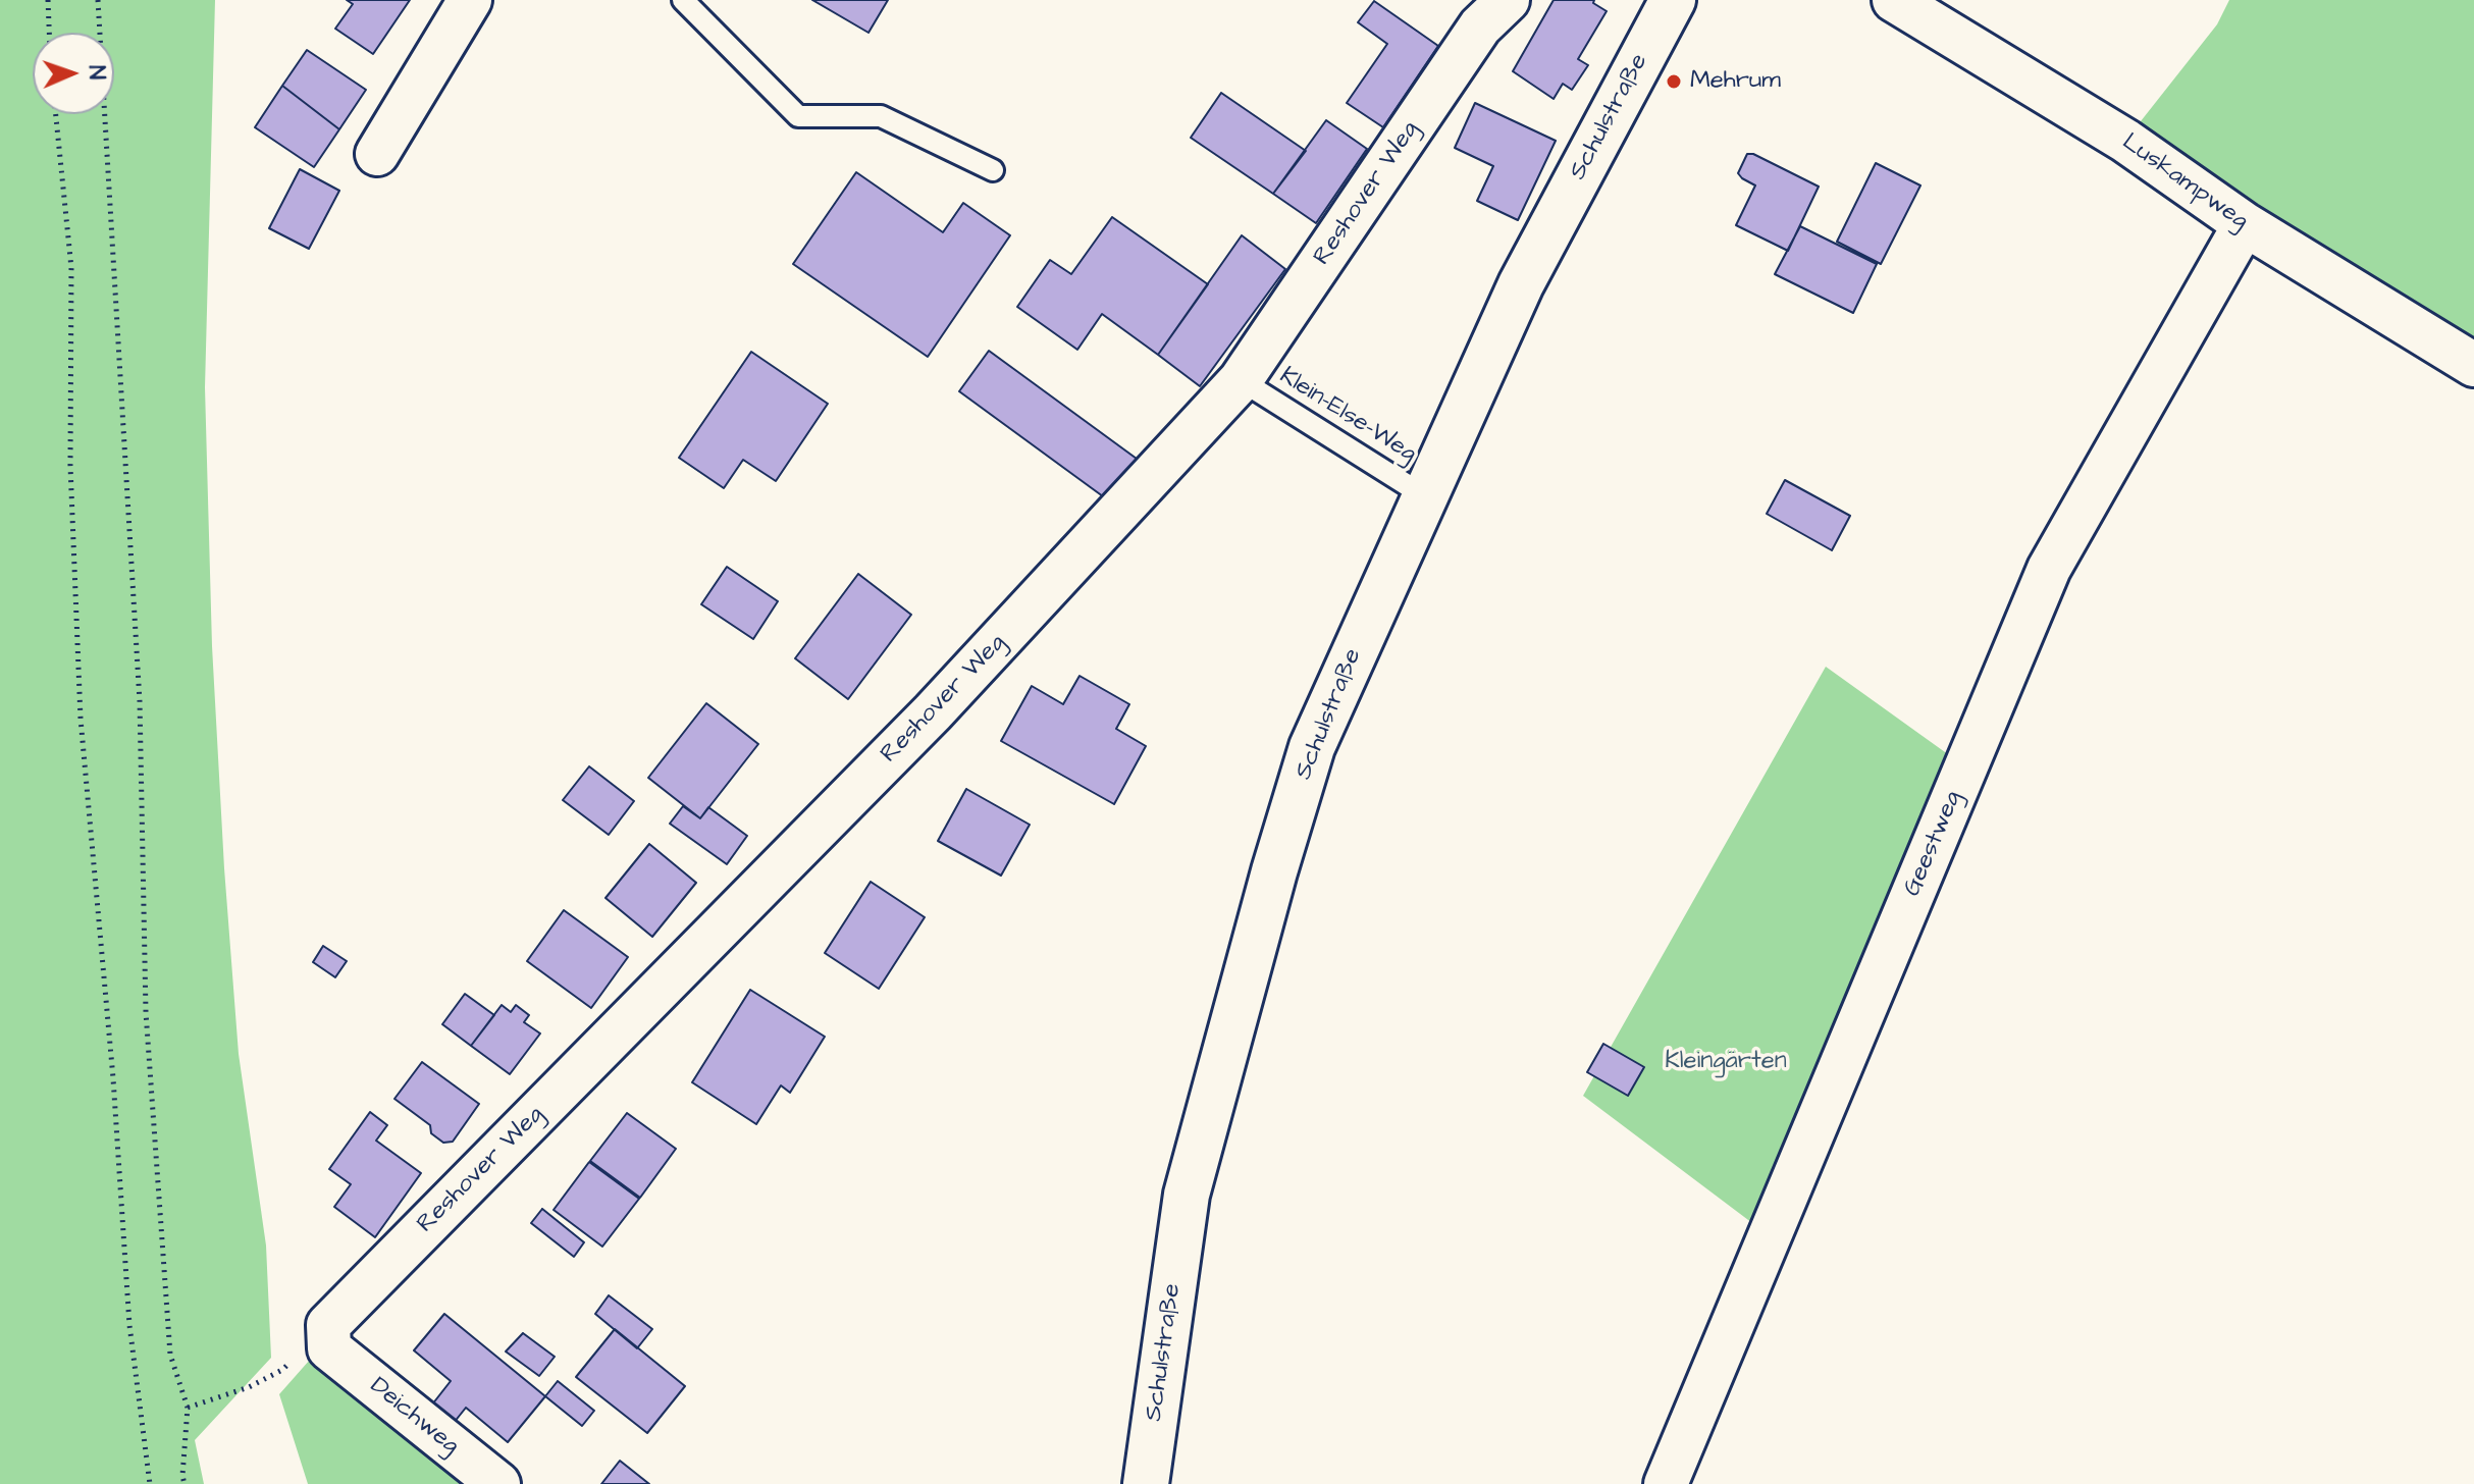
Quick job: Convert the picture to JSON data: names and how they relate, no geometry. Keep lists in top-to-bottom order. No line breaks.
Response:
{"streets":{"main road":["Schulstraße"],"street":["Luskampweg","Reshover Weg","Geestweg","Deichweg"],"lane":["Klein-Else-Weg"]},"crossings":[["Schulstraße","Klein-Else-Weg"],["Luskampweg","Geestweg"],["Reshover Weg","Klein-Else-Weg"],["Reshover Weg","Deichweg"]],"parks":["Kleingärten"],"places":["Mehrum"],"north":"right"}
